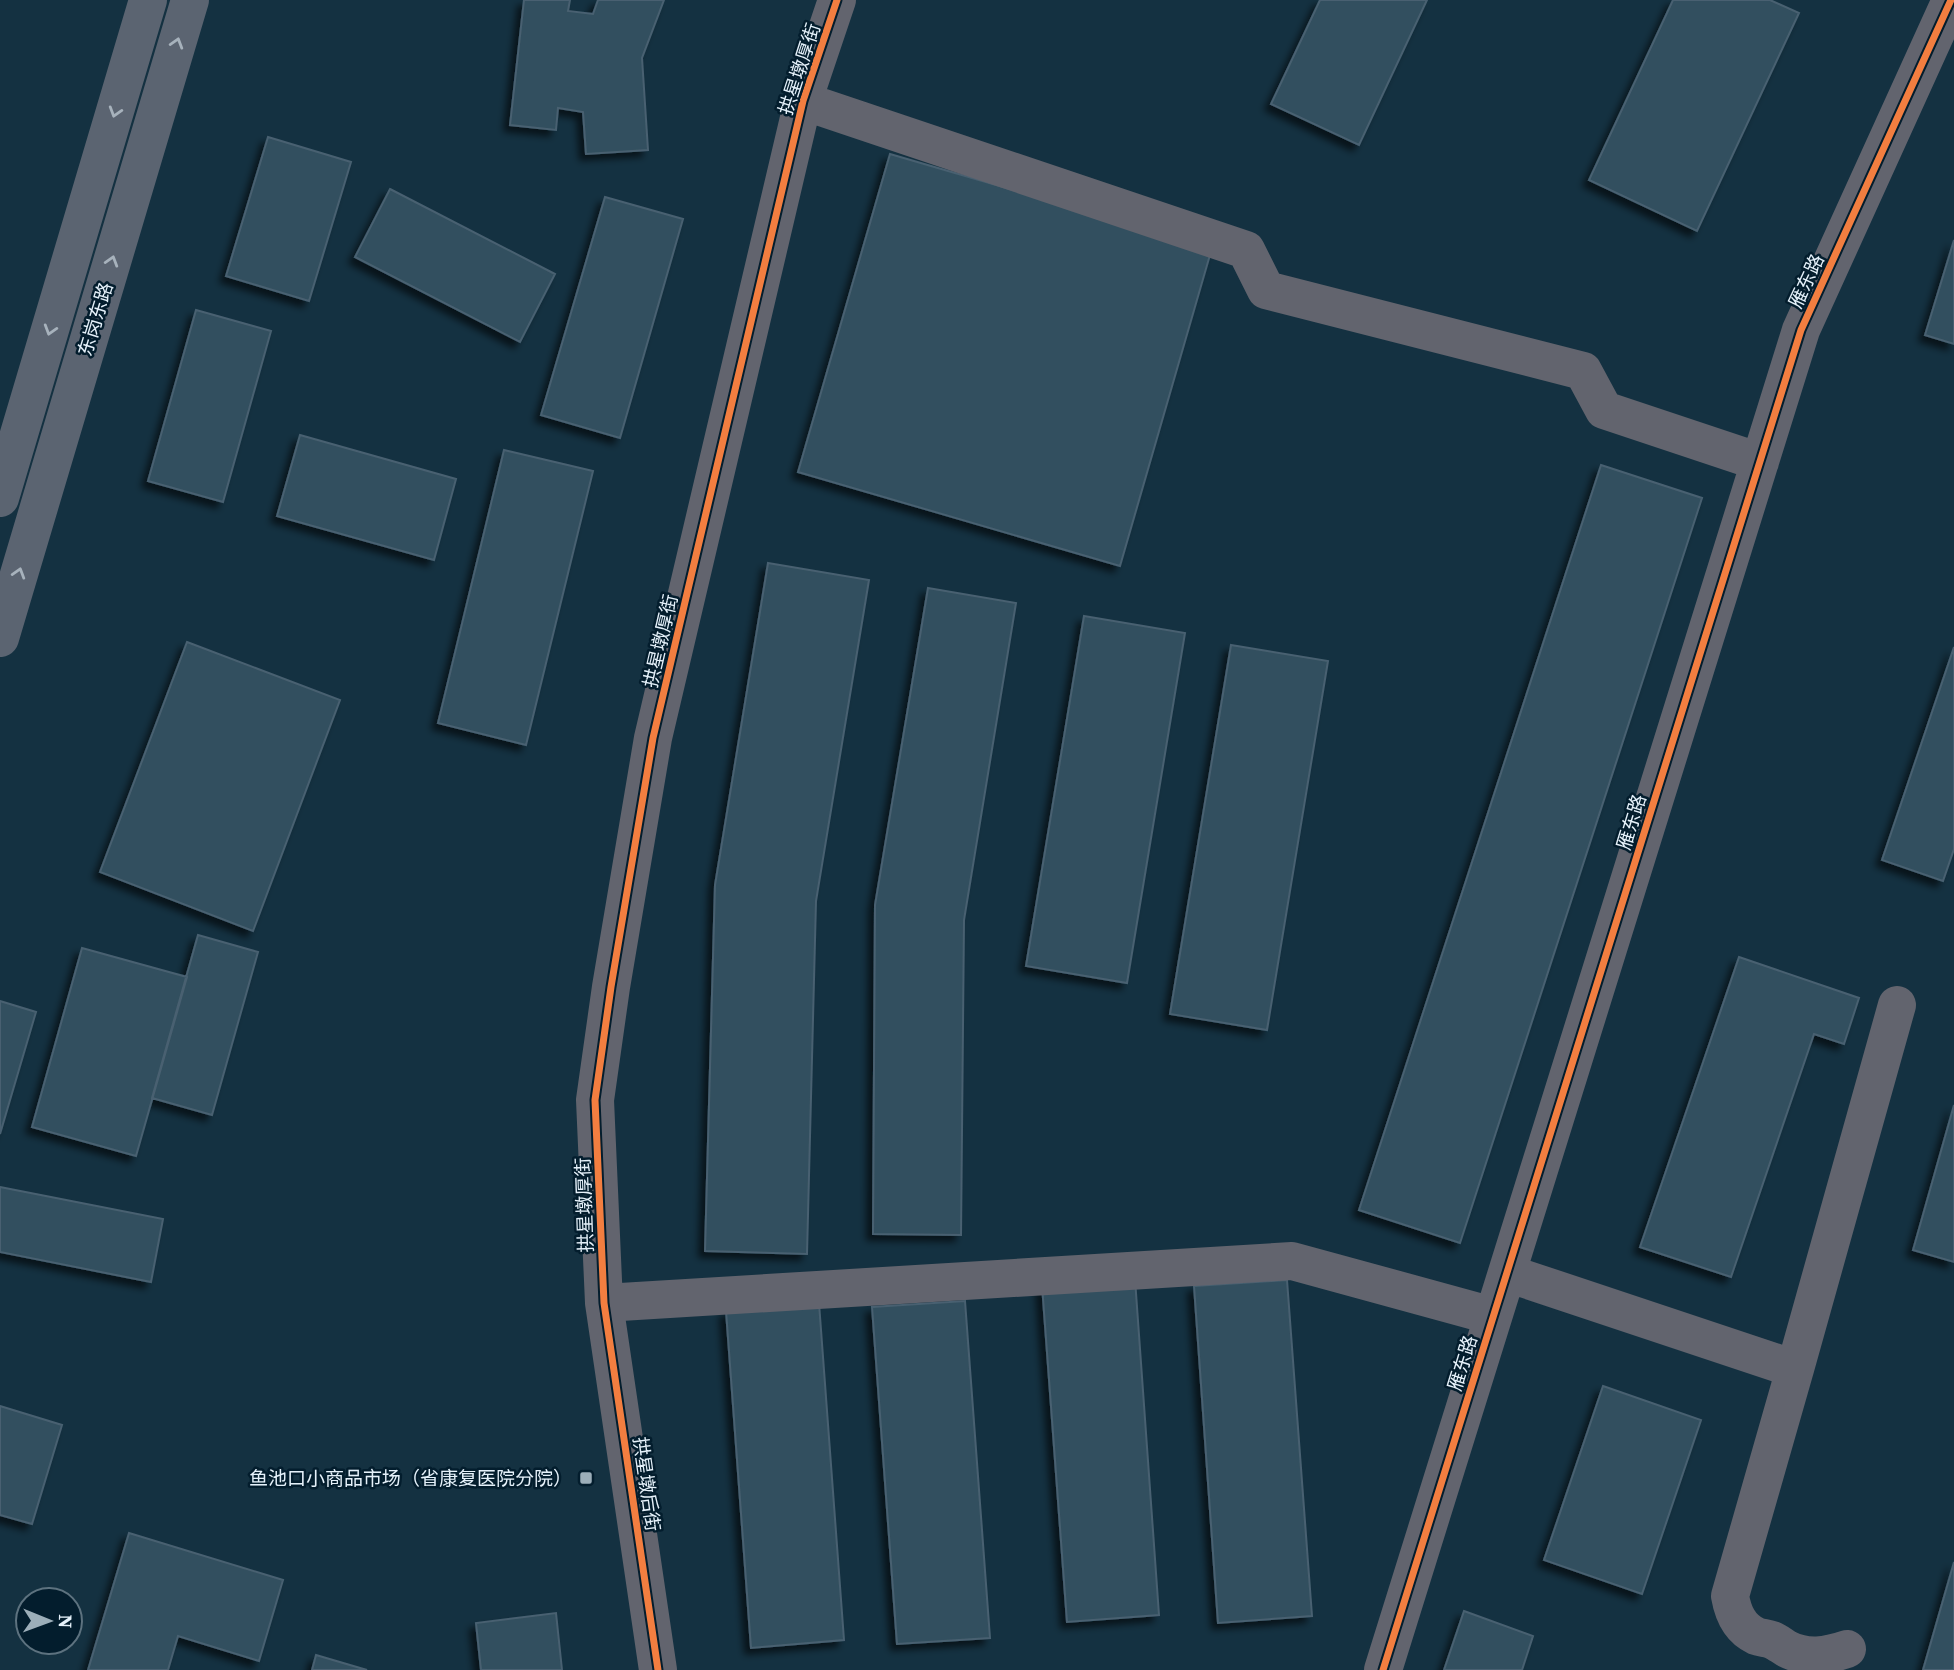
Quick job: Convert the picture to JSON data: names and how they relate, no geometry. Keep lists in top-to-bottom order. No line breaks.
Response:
{"streets":{"main road":["东岗东路"],"street":["拱星墩厚街","雁东路","拱星墩后街"]},"crossings":[["拱星墩厚街","拱星墩后街"]],"places":{"transit":["鱼池口小商品市场（省康复医院分院）"]},"north":"right"}
